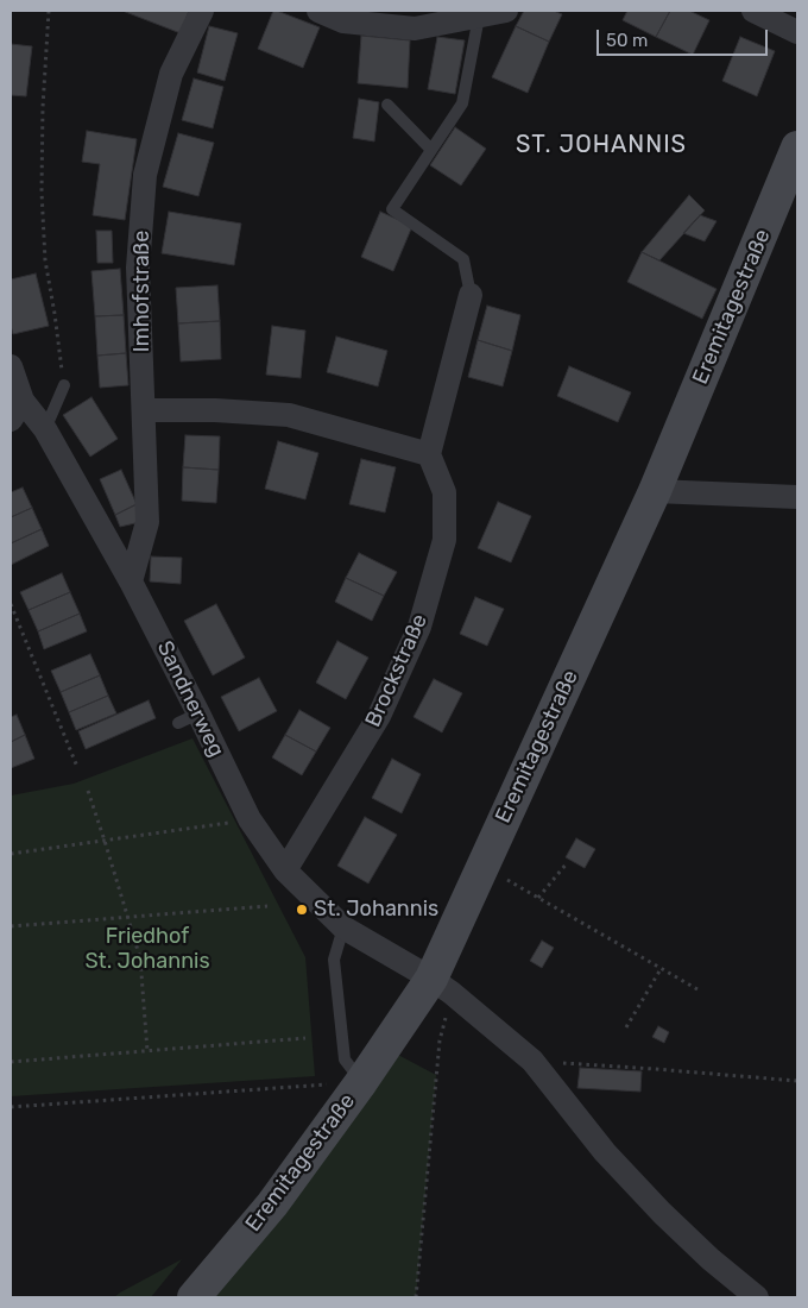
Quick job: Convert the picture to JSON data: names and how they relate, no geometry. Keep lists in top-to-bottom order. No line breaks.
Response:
{"streets":{"street":["Imhofstraße","Eremitagestraße","Brockstraße","Sandnerweg"]},"crossings":[["Imhofstraße","Sandnerweg"],["Eremitagestraße","Sandnerweg"],["Brockstraße","Sandnerweg"]],"districts":["ST. JOHANNIS"],"parks":["Friedhof St. Johannis"],"places":["St. Johannis"],"scale_bar":"50 m"}
